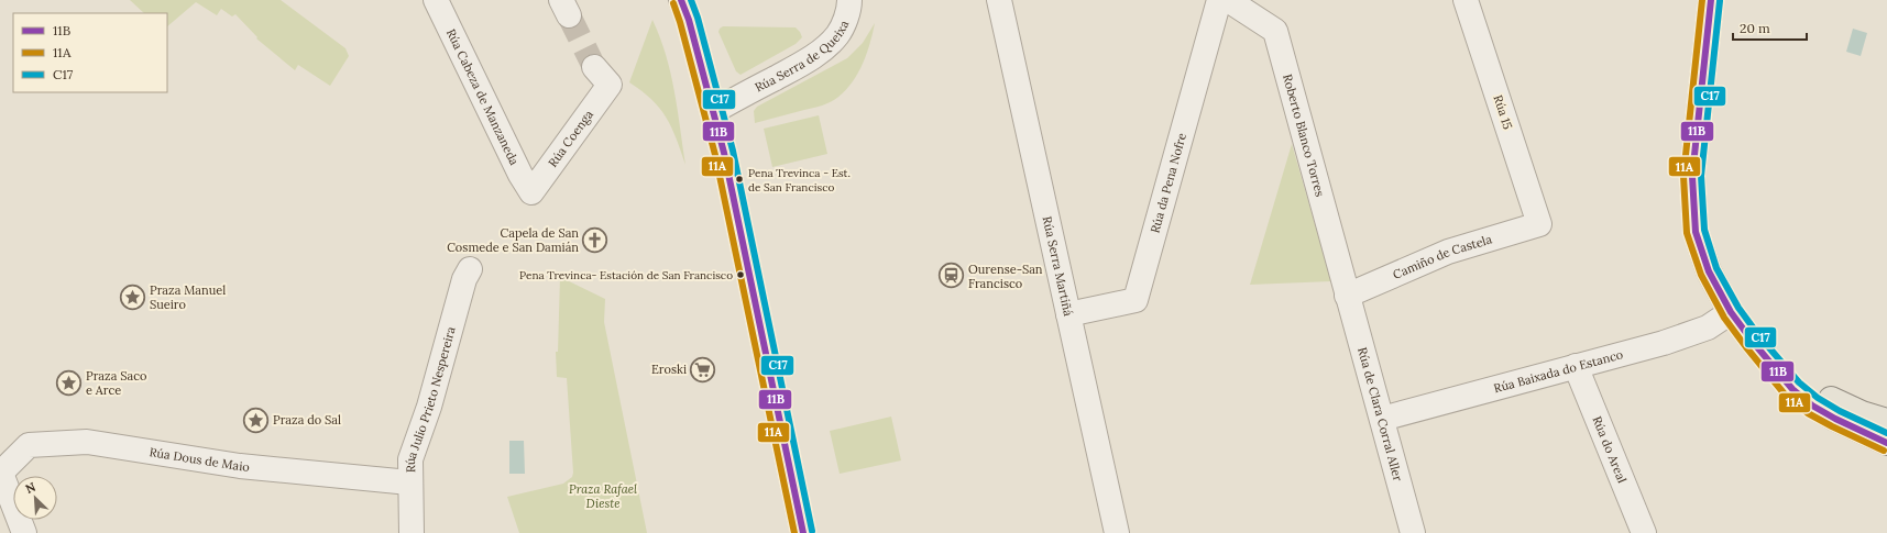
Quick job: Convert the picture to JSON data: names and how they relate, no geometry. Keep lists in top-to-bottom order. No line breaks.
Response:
{"streets":{"street":["Rúa Serra de Queixa","Rúa Cabeza de Manzaneda","Rúa 15","Roberto Blanco Torres","Rúa Coenga","Rúa da Pena Nofre","Camiño de Castela","Rúa Serra Martiñá","Rúa Baixada do Estanco","Rúa Julio Prieto Nespereira","Rúa de Clara Corral Aller","Rúa do Areal","Rúa Dous de Maio"]},"crossings":[["Rúa Cabeza de Manzaneda","Rúa Coenga"],["Rúa 15","Camiño de Castela"],["Roberto Blanco Torres","Camiño de Castela"],["Roberto Blanco Torres","Rúa de Clara Corral Aller"],["Rúa da Pena Nofre","Rúa Serra Martiñá"],["Camiño de Castela","Rúa de Clara Corral Aller"],["Rúa Baixada do Estanco","Rúa de Clara Corral Aller"],["Rúa Baixada do Estanco","Rúa do Areal"],["Rúa Julio Prieto Nespereira","Rúa Dous de Maio"]],"parks":["Praza Rafael Dieste"],"places":{"other":["Pena Trevinca - Est. de San Francisco","Pena Trevinca- Estación de San Francisco"],"church":["Capela de San Cosmede e San Damián"],"station":["Ourense-San Francisco"],"place":["Praza Manuel Sueiro","Praza Saco e Arce","Praza do Sal"],"supermarket":["Eroski"]},"lines":["transit line 11B","transit line 11A","transit line C17"],"legend":["11B","11A","C17"],"scale_bar":"20 m","north":"top left"}
